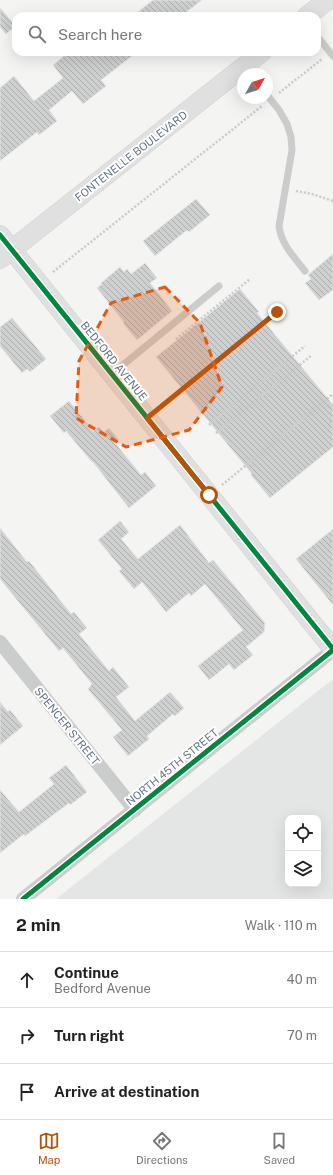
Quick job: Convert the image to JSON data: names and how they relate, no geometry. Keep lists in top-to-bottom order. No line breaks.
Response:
{"streets":{"street":["FONTENELLE BOULEVARD","BEDFORD AVENUE","SPENCER STREET","NORTH 45TH STREET"]},"crossings":[["FONTENELLE BOULEVARD","BEDFORD AVENUE"],["BEDFORD AVENUE","NORTH 45TH STREET"],["SPENCER STREET","NORTH 45TH STREET"]],"north":"top right","page":{"search":"Search here","heading":["2 min","Walk · 110 m"],"list":[["Continue","Bedford Avenue","40 m"],["Turn right","70 m"],"Arrive at destination"],"nav":["Map","Directions","Saved"]}}
